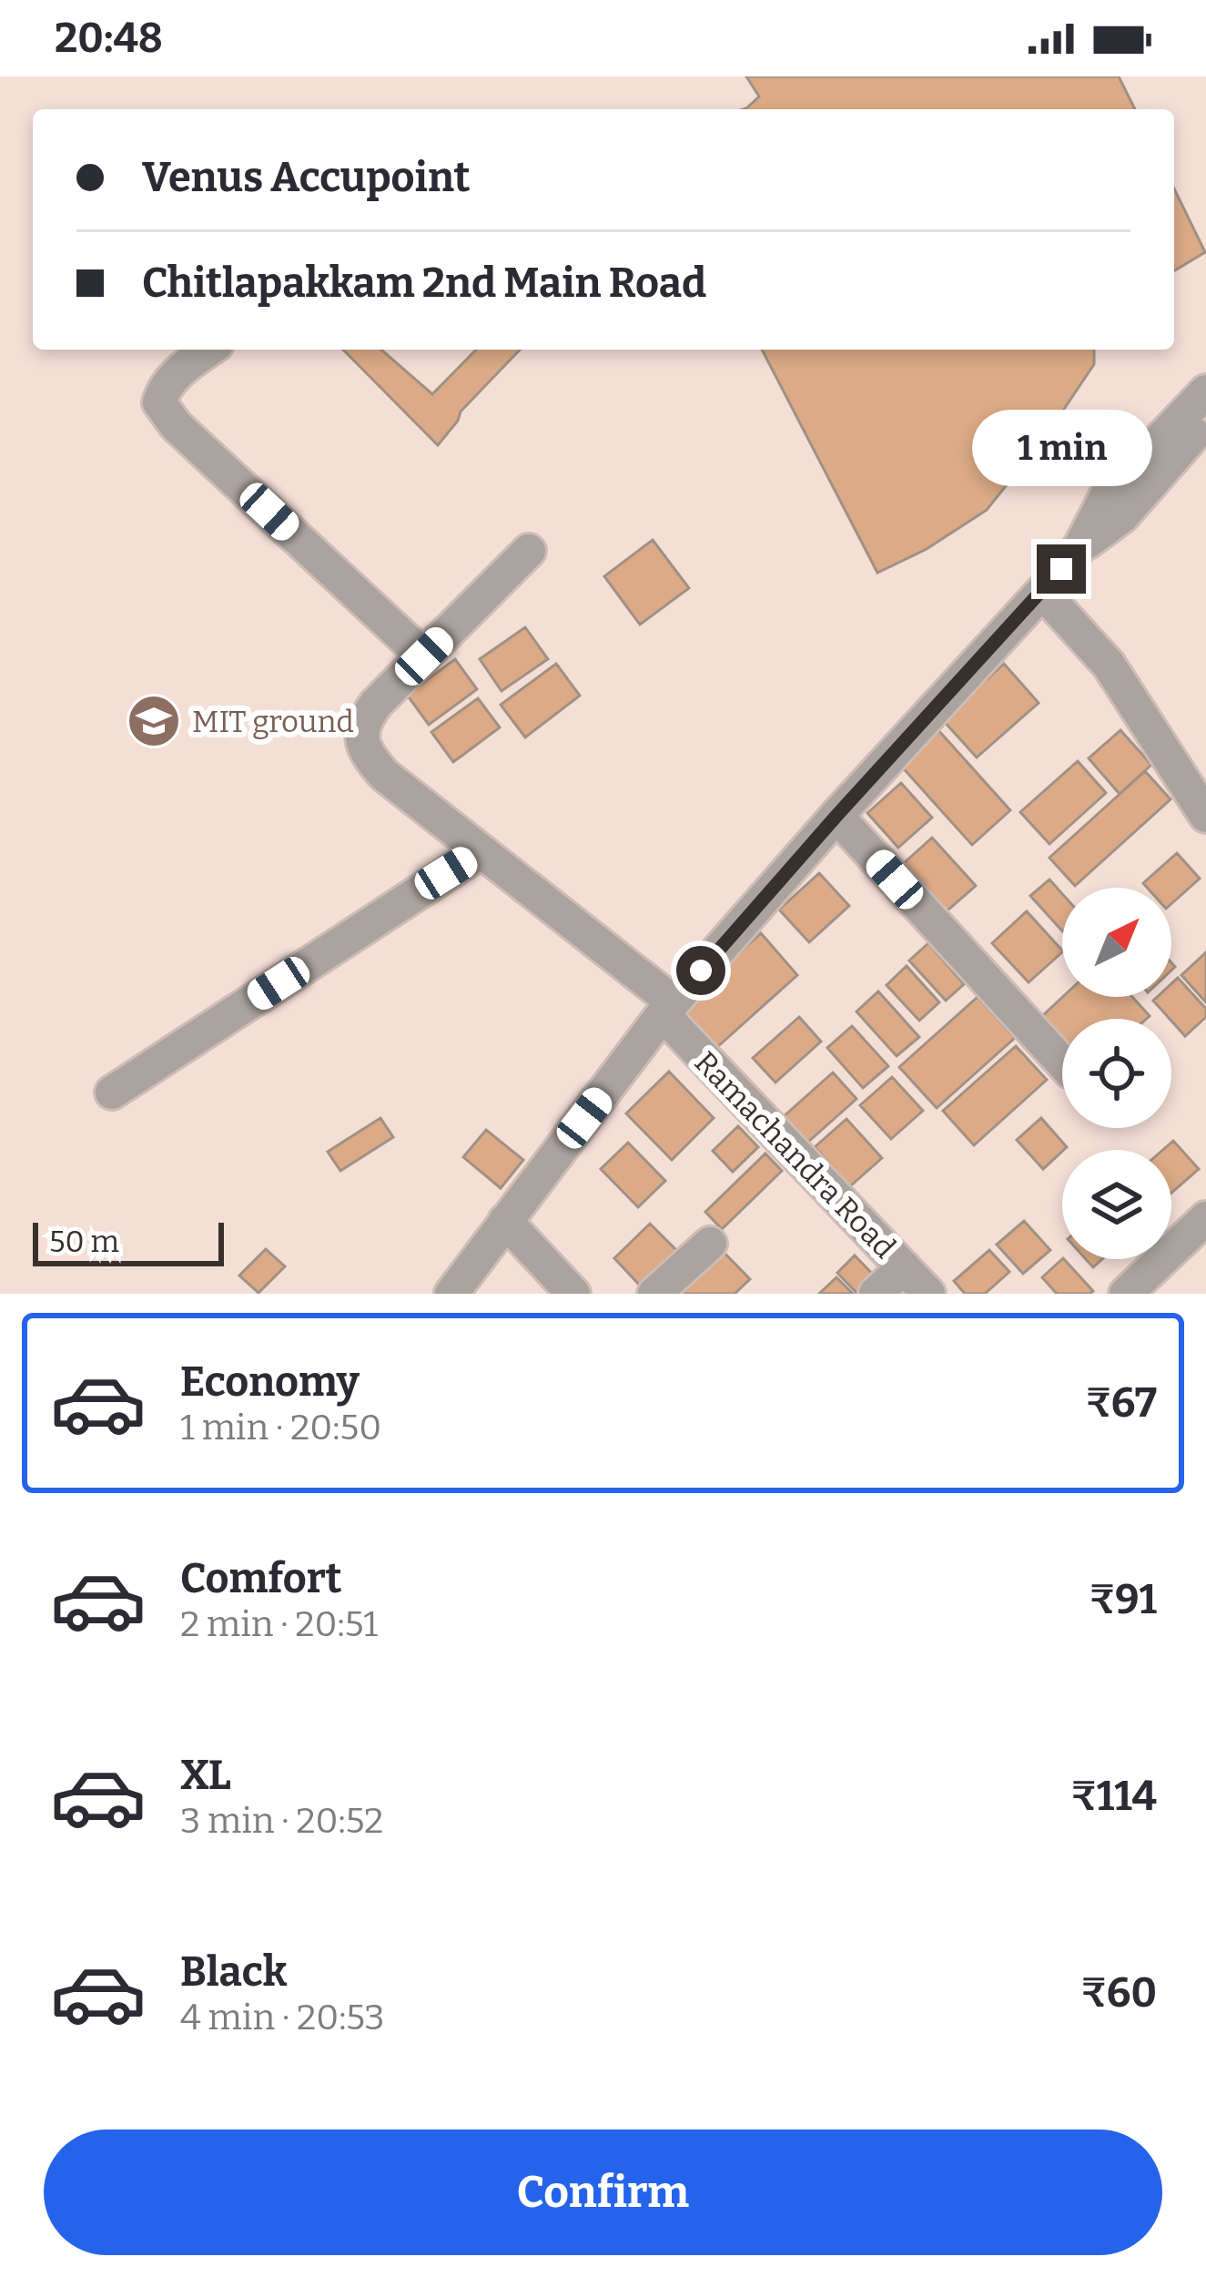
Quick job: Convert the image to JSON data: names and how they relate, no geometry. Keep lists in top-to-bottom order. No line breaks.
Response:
{"streets":{"street":["Ramachandra Road"]},"places":{"school or university":["MIT ground"]},"scale_bar":"50 m","north":"top right","page":{"status":"20:48","banner":["Venus Accupoint","Chitlapakkam 2nd Main Road"],"bubble":"1 min","scale":"50 m","list":[{"name":"Economy","note":"1 min · 20:50","value":"₹67"},{"name":"Comfort","note":"2 min · 20:51","value":"₹91"},{"name":"XL","note":"3 min · 20:52","value":"₹114"},{"name":"Black","note":"4 min · 20:53","value":"₹60"}],"buttons":"Confirm"}}
